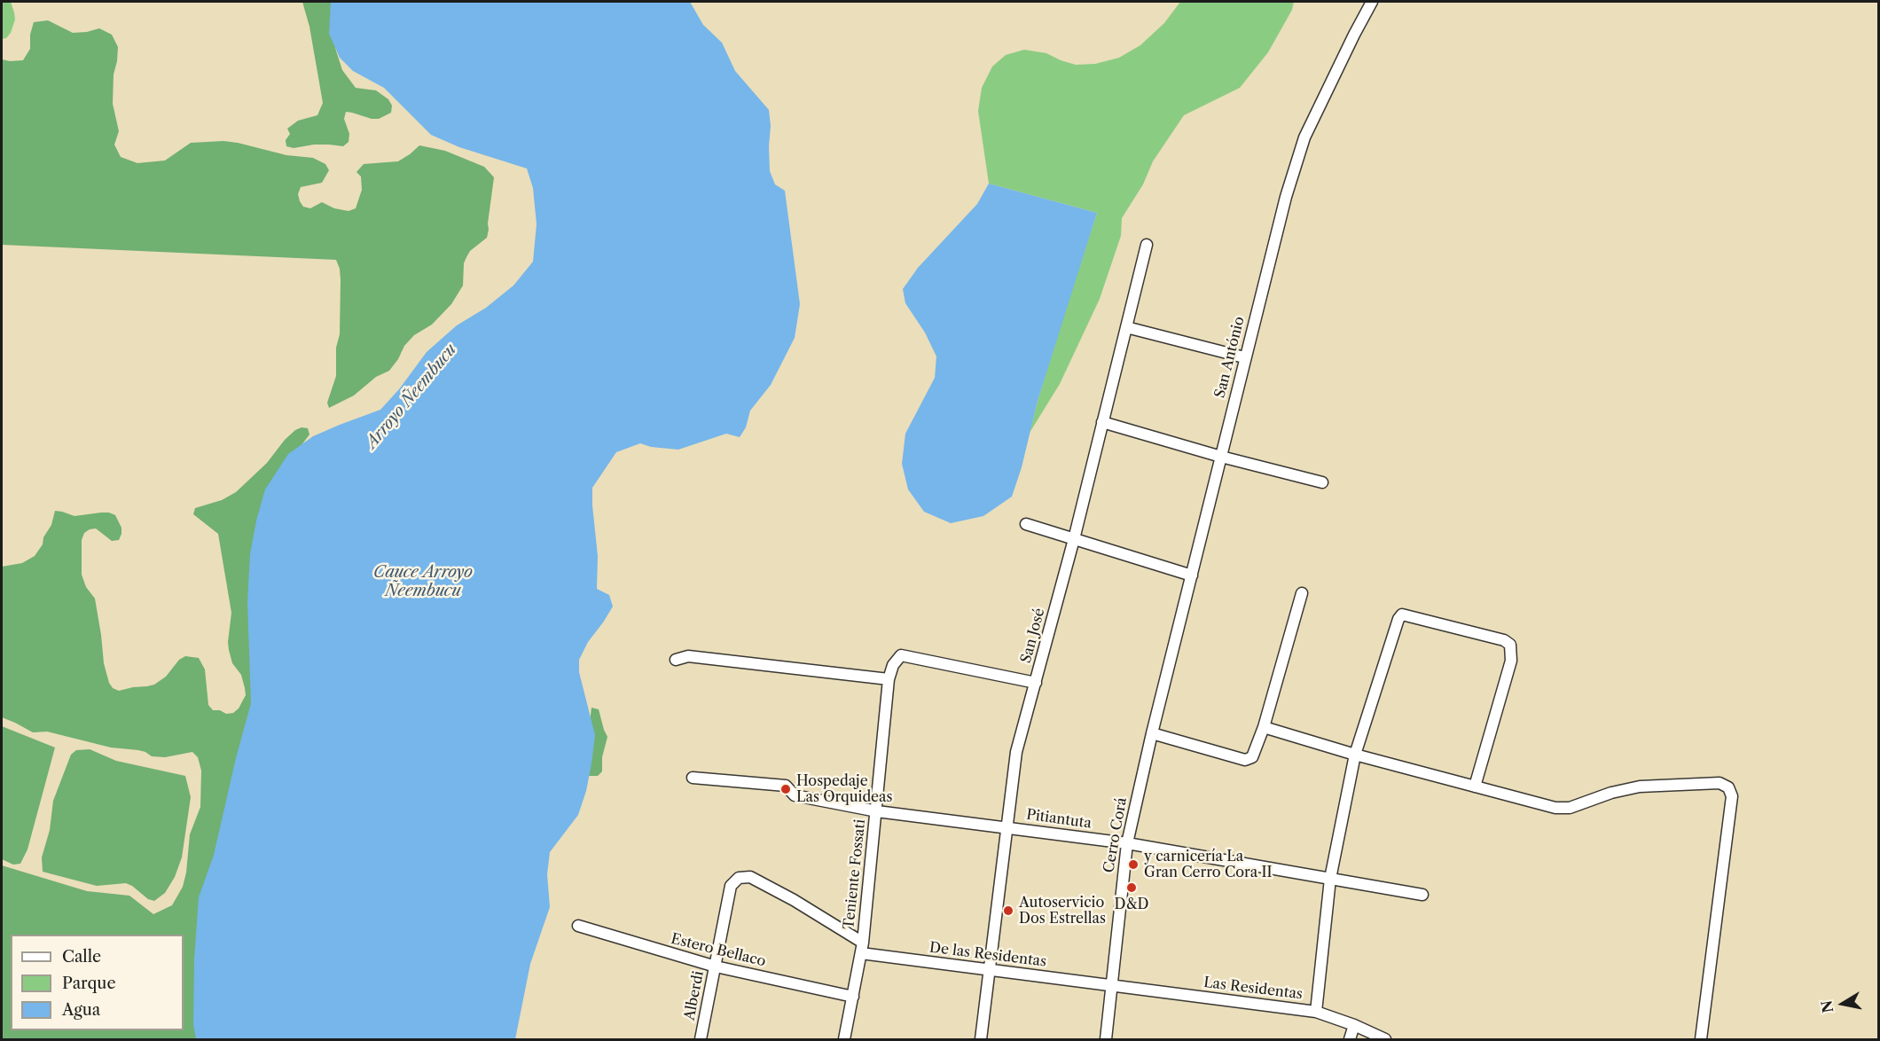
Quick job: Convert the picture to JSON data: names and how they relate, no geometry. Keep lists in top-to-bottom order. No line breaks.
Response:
{"streets":{"street":["San António","San José","Pitiantuta","Cerro Corá","Teniente Fossati","Estero Bellaco","De las Residentas","Las Residentas","Alberdi"]},"crossings":[["San António","Cerro Corá"],["San José","Pitiantuta"],["San José","De las Residentas"],["Pitiantuta","Cerro Corá"],["Pitiantuta","Teniente Fossati"],["Cerro Corá","De las Residentas"],["Cerro Corá","Las Residentas"],["Teniente Fossati","Estero Bellaco"],["Teniente Fossati","De las Residentas"],["Estero Bellaco","Alberdi"],["De las Residentas","Las Residentas"],["De las Residentas","Alberdi"]],"water":["Arroyo Ñeembucu","Cauce Arroyo Ñeembucu"],"places":["Hospedaje Las Orquideas","y carnicería La Gran Cerro Cora II","D&D","Autoservicio Dos Estrellas"],"legend":["Calle","Parque","Agua"],"north":"left"}
